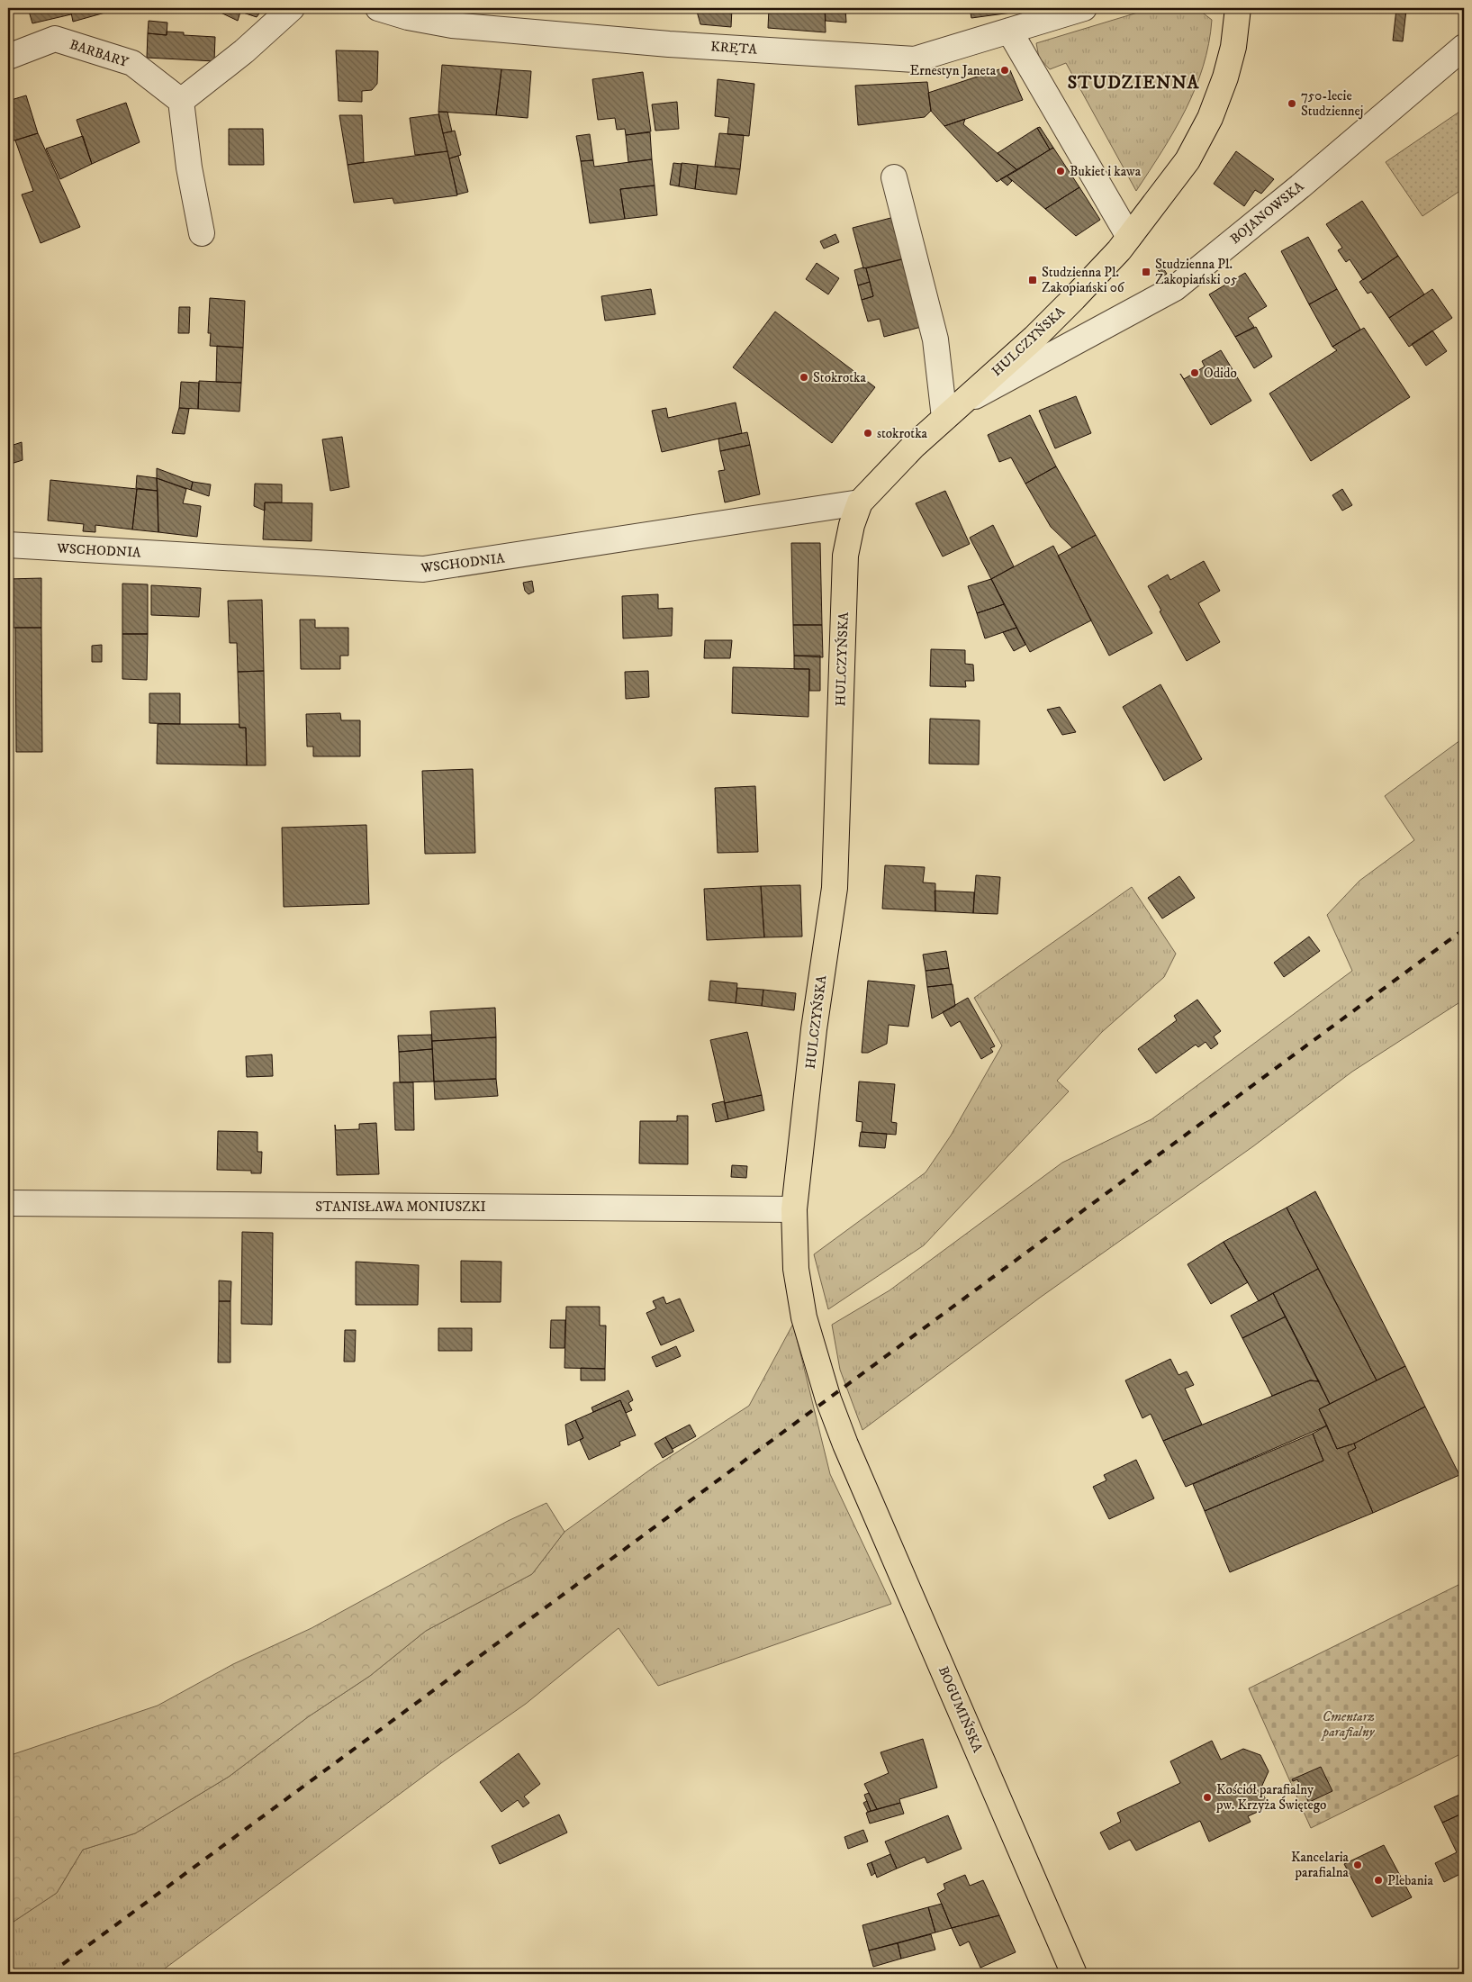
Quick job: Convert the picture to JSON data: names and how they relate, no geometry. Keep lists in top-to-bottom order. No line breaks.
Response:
{"streets":{"main road":["HULCZYŃSKA","BOGUMIŃSKA"],"street":["KRĘTA","BARBARY","BOJANOWSKA","WSCHODNIA","STANISŁAWA MONIUSZKI"]},"crossings":[["BOJANOWSKA","HULCZYŃSKA"],["HULCZYŃSKA","WSCHODNIA"],["HULCZYŃSKA","STANISŁAWA MONIUSZKI"],["HULCZYŃSKA","BOGUMIŃSKA"]],"districts":["STUDZIENNA"],"parks":["Cmentarz parafialny"],"places":{"other":["Ernestyn Janeta","750-lecie Studziennej","Bukiet i kawa","Odido","Stokrotka","stokrotka","Kościół parafialny pw. Krzyża Świętego","Kancelaria parafialna","Plebania"],"transit":["Studzienna Pl. Zakopiański 05","Studzienna Pl. Zakopiański 06"]}}
